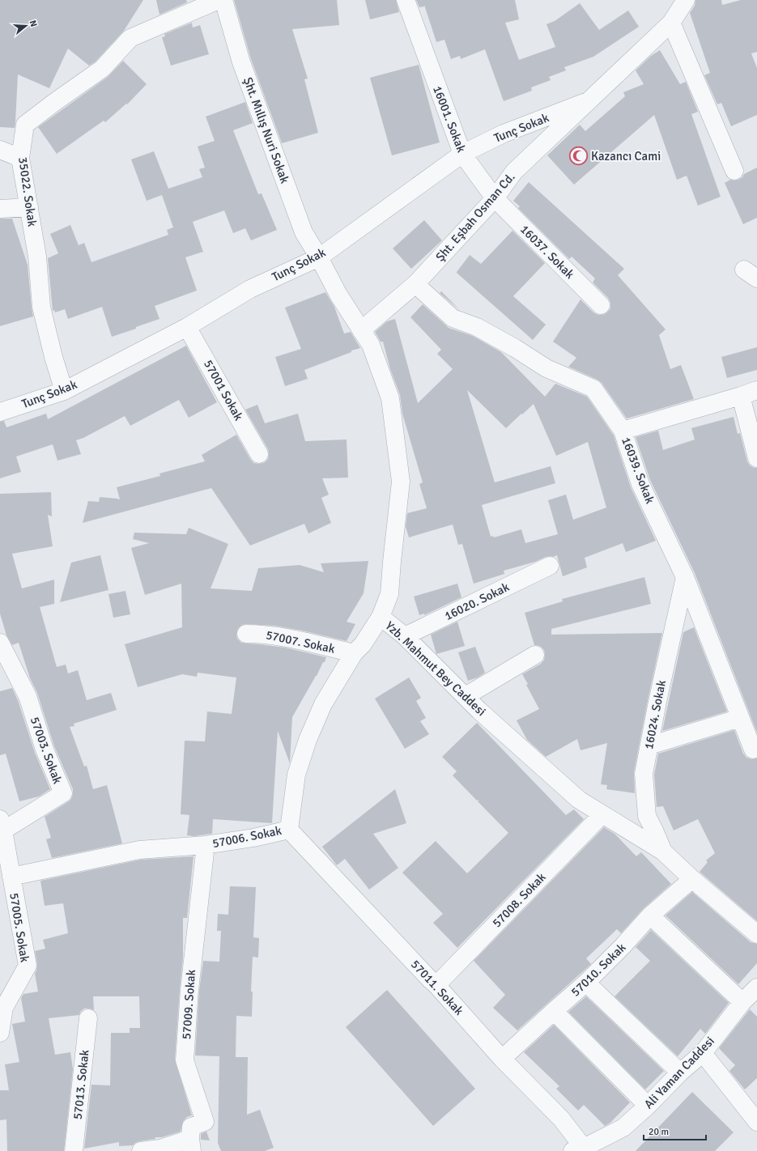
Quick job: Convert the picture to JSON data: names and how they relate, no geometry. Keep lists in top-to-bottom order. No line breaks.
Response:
{"streets":{"street":["16001. Sokak","Tunç Sokak","Şht. Mıllış Nuri Sokak","35022. Sokak","Şht. Eşbah Osman Cd.","16037. Sokak","57001 Sokak","16039. Sokak","16020. Sokak","57007. Sokak","Yzb. Mahmut Bey Caddesi","16024. Sokak","57003. Sokak","57006. Sokak","57008. Sokak","57005. Sokak","57010. Sokak","57011. Sokak","57009. Sokak","Ali Yaman Caddesi","57013. Sokak"]},"crossings":[["16001. Sokak","Tunç Sokak"],["16001. Sokak","Şht. Eşbah Osman Cd."],["16001. Sokak","16037. Sokak"],["Tunç Sokak","Şht. Mıllış Nuri Sokak"],["Tunç Sokak","35022. Sokak"],["Tunç Sokak","Şht. Eşbah Osman Cd."],["Tunç Sokak","57001 Sokak"],["Tunç Sokak","Yzb. Mahmut Bey Caddesi"],["Şht. Mıllış Nuri Sokak","Yzb. Mahmut Bey Caddesi"],["Şht. Eşbah Osman Cd.","16037. Sokak"],["Şht. Eşbah Osman Cd.","16039. Sokak"],["Şht. Eşbah Osman Cd.","Yzb. Mahmut Bey Caddesi"],["16039. Sokak","16024. Sokak"],["16020. Sokak","Yzb. Mahmut Bey Caddesi"],["57007. Sokak","57006. Sokak"],["Yzb. Mahmut Bey Caddesi","16024. Sokak"],["Yzb. Mahmut Bey Caddesi","57006. Sokak"],["Yzb. Mahmut Bey Caddesi","57008. Sokak"],["Yzb. Mahmut Bey Caddesi","57010. Sokak"],["57003. Sokak","57005. Sokak"],["57006. Sokak","57005. Sokak"],["57006. Sokak","57011. Sokak"],["57006. Sokak","57009. Sokak"],["57008. Sokak","57011. Sokak"],["57010. Sokak","57011. Sokak"],["57011. Sokak","Ali Yaman Caddesi"]],"places":{"mosque":["Kazancı Cami"]},"scale_bar":"20 m","north":"right"}
